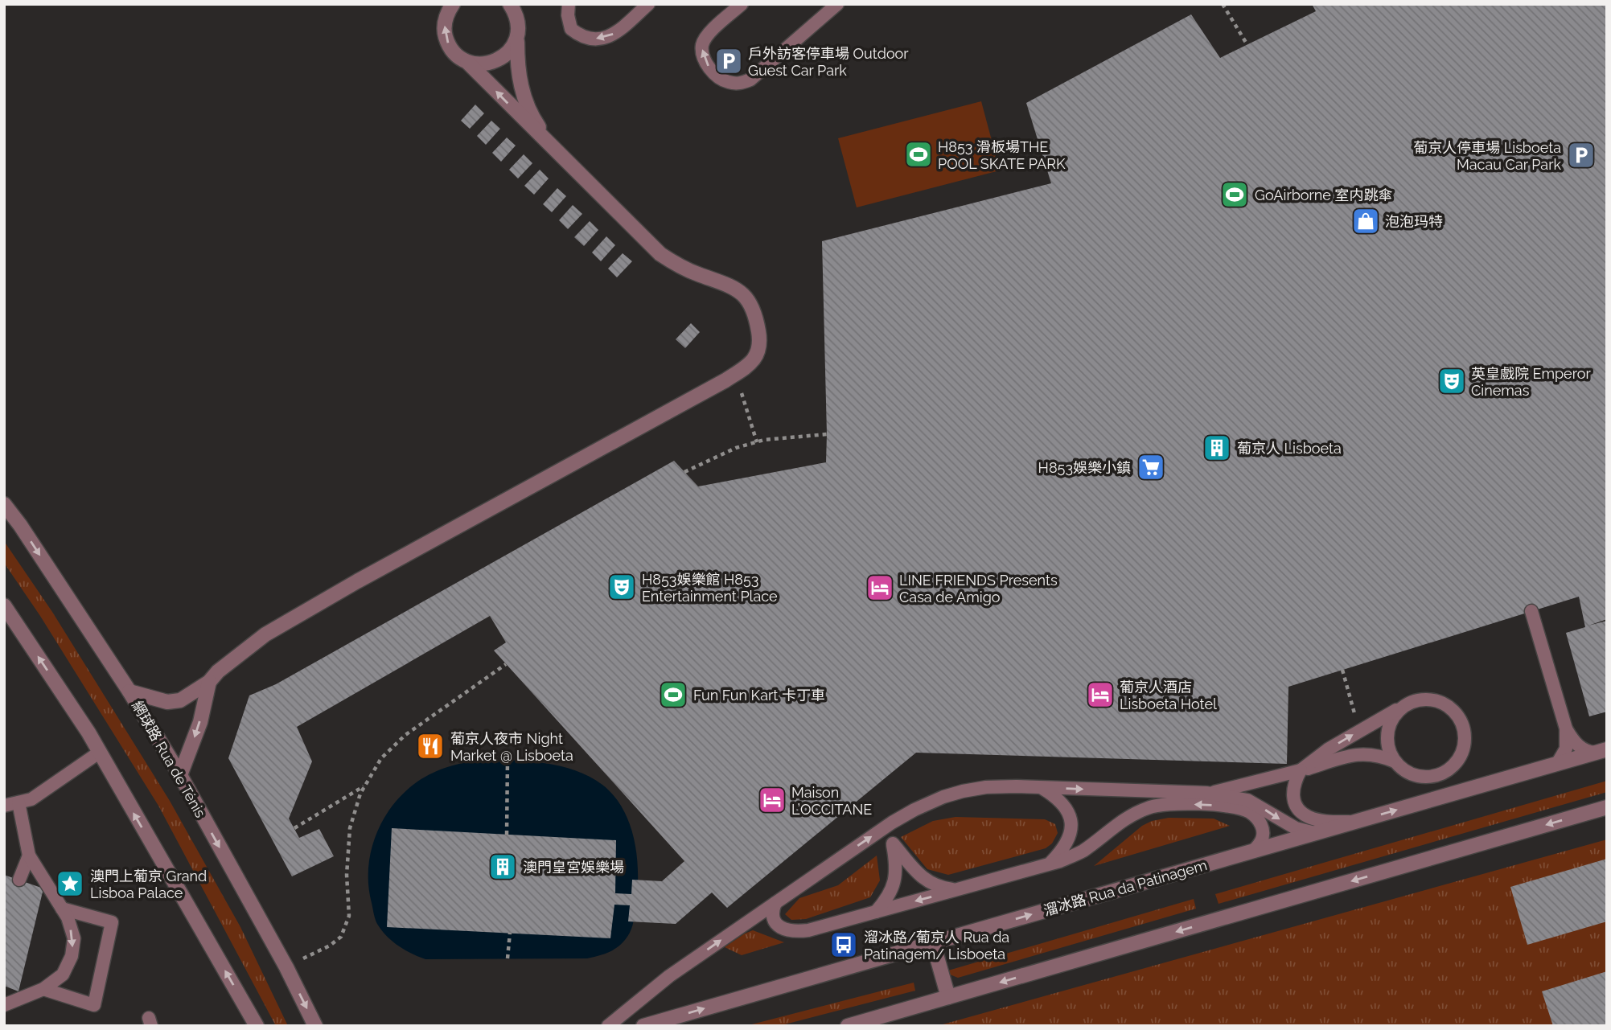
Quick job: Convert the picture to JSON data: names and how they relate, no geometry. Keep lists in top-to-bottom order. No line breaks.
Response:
{"streets":{"street":["網球路 Rua de Ténis","溜冰路 Rua da Patinagem"]},"places":{"parking":["戶外訪客停車場 Outdoor Guest Car Park","葡京人停車場 Lisboeta Macau Car Park"],"sports":["H853 滑板場THE POOL SKATE PARK","GoAirborne 室内跳傘","Fun Fun Kart 卡丁車"],"shop":["泡泡玛特"],"theatre":["英皇戲院 Emperor Cinemas","H853娛樂館 H853 Entertainment Place"],"building":["葡京人 Lisboeta","澳門皇宮娛樂場"],"supermarket":["H853娛樂小鎮"],"hotel":["LINE FRIENDS Presents Casa de Amigo","葡京人酒店 Lisboeta Hotel","Maison L’OCCITANE"],"restaurant":["葡京人夜市 Night Market @ Lisboeta"],"place":["澳門上葡京 Grand Lisboa Palace"],"bus stop":["溜冰路/葡京人 Rua da Patinagem/ Lisboeta"]}}
